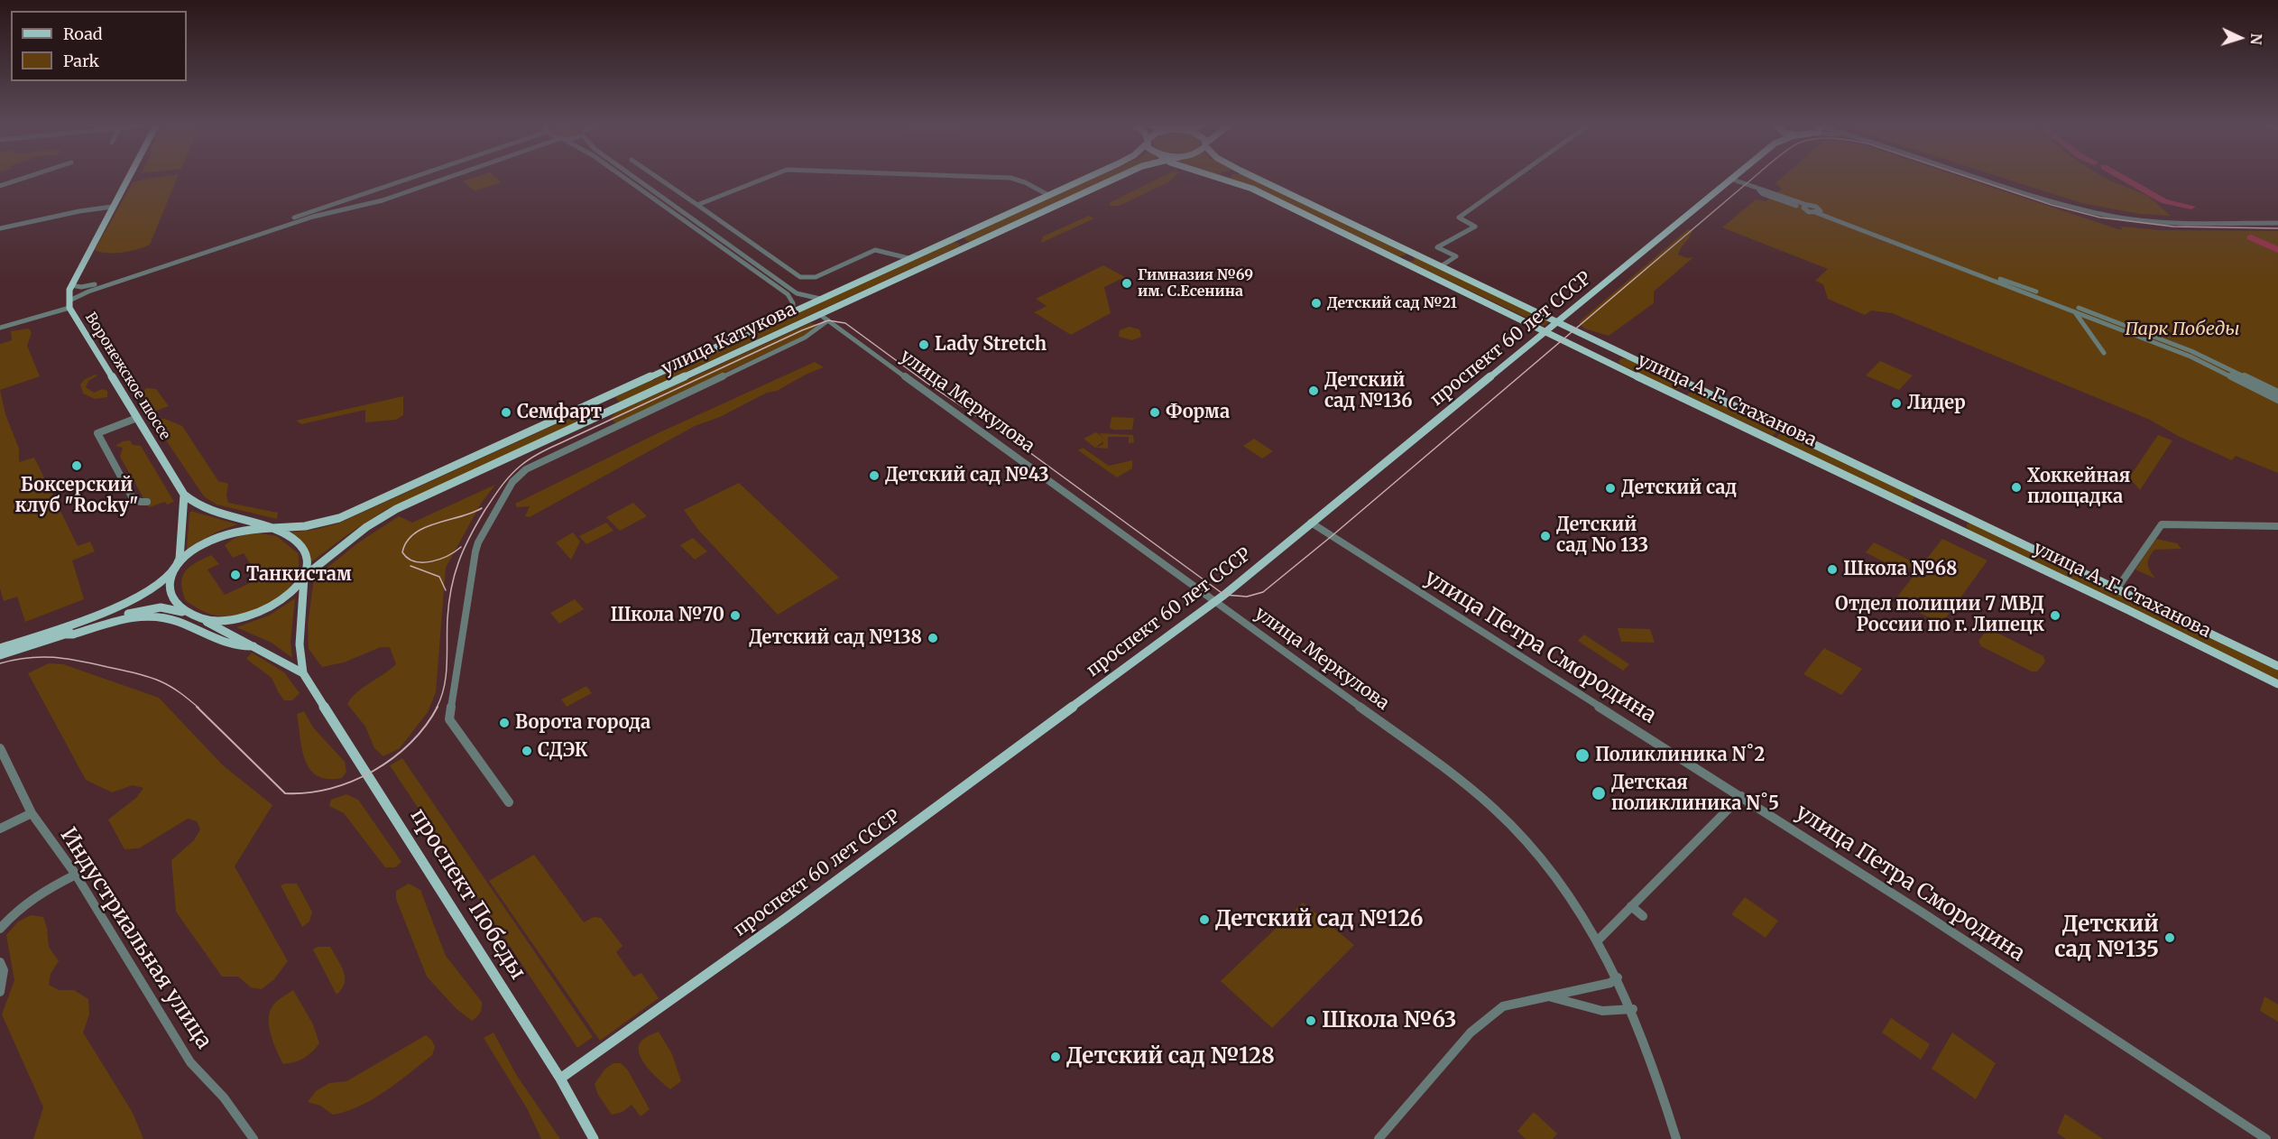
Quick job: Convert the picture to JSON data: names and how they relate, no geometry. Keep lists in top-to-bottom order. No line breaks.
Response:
{"streets":{"main road":["улица Катукова","проспект 60 лет СССР","Воронежское шоссе","улица А. Г. Стаханова","проспект Победы"],"street":["улица Меркулова","улица Петра Смородина","Индустриальная улица"]},"crossings":[["улица Катукова","улица Меркулова"],["проспект 60 лет СССР","улица А. Г. Стаханова"],["проспект 60 лет СССР","улица Меркулова"],["проспект 60 лет СССР","улица Петра Смородина"],["проспект 60 лет СССР","проспект Победы"]],"parks":["Парк Победы"],"places":["Гимназия №69 им. С.Есенина","Детский сад №21","Lady Stretch","Детский сад №136","Лидер","Семфарт","Форма","Боксерский клуб \"Rocky\"","Детский сад №43","Хоккейная площадка","Детский сад","Детский сад No 133","Школа №68","Танкистам","Школа №70","Отдел полиции 7 МВД России по г. Липецк","Детский сад №138","Ворота города","СДЭК","Поликлиника N˚2","Детская поликлиника N˚5","Детский сад №126","Детский сад №135","Школа №63","Детский сад №128"],"legend":["Road","Park"],"north":"right"}
